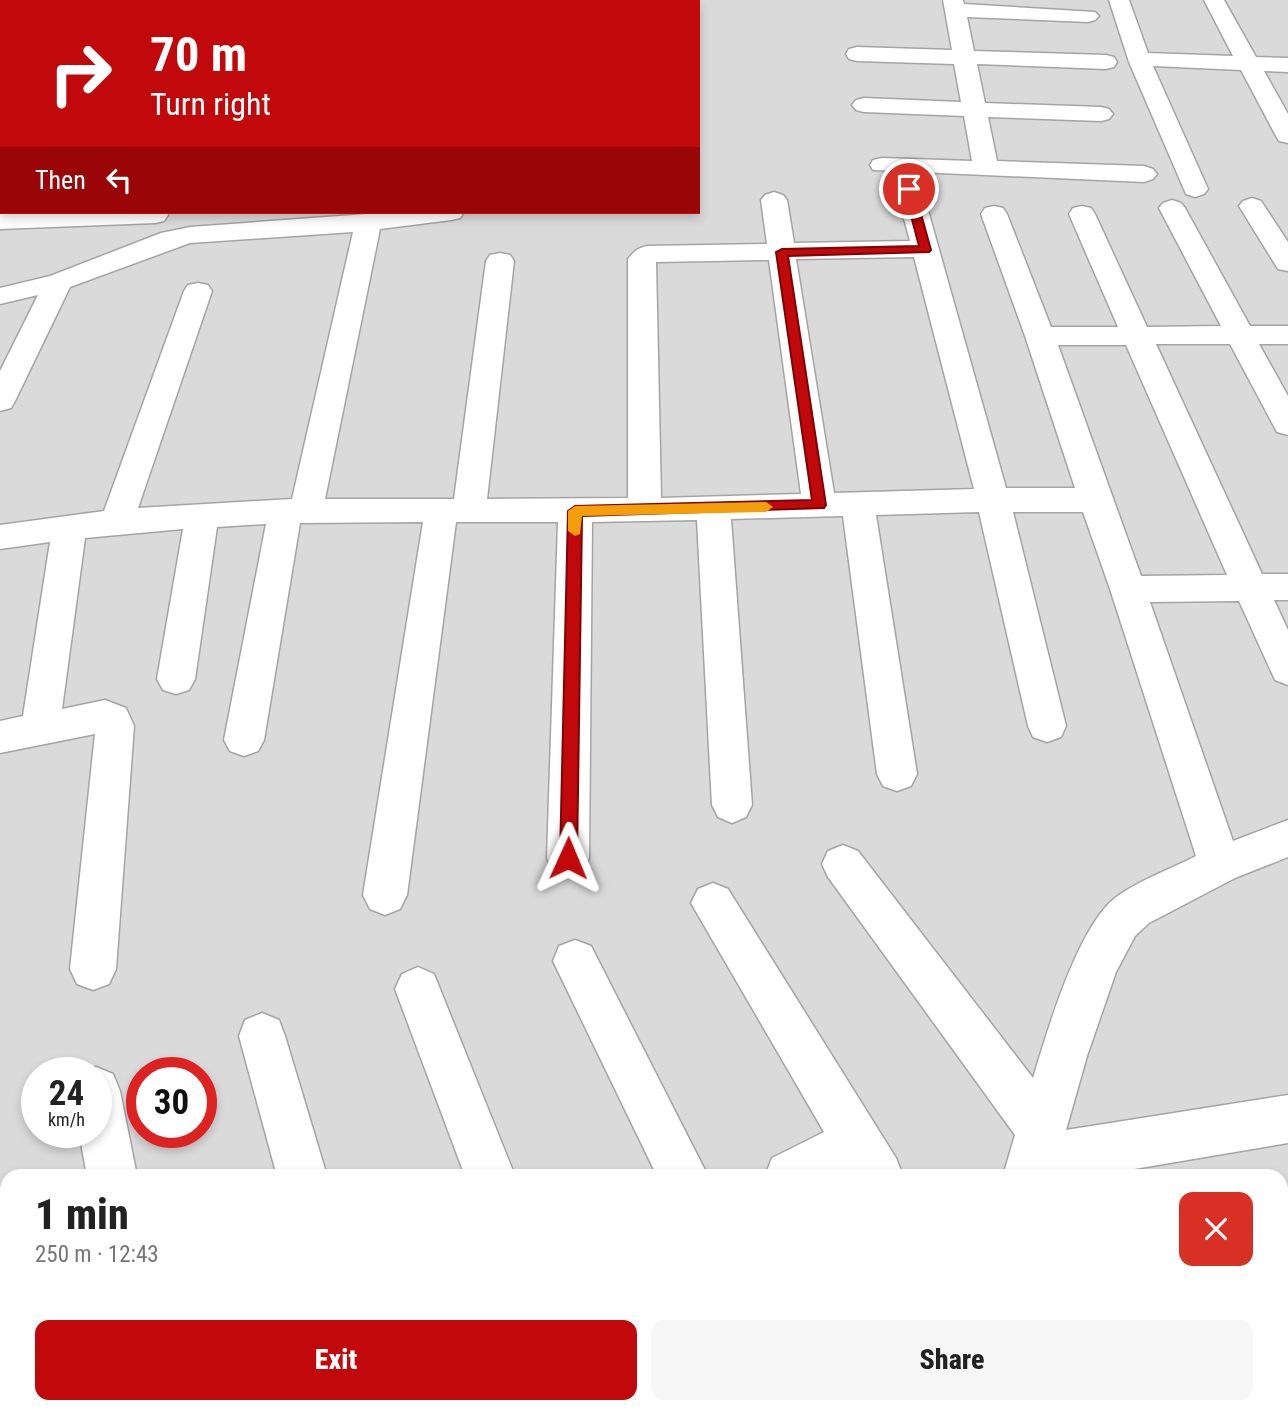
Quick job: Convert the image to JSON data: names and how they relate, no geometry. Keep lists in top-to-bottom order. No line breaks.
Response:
{"page":{"turn":["70 m","Turn right"],"then":"Then","speed":"24 km/h","limit":"30","heading":["1 min","250 m · 12:43"],"buttons":["Exit","Share"]}}
